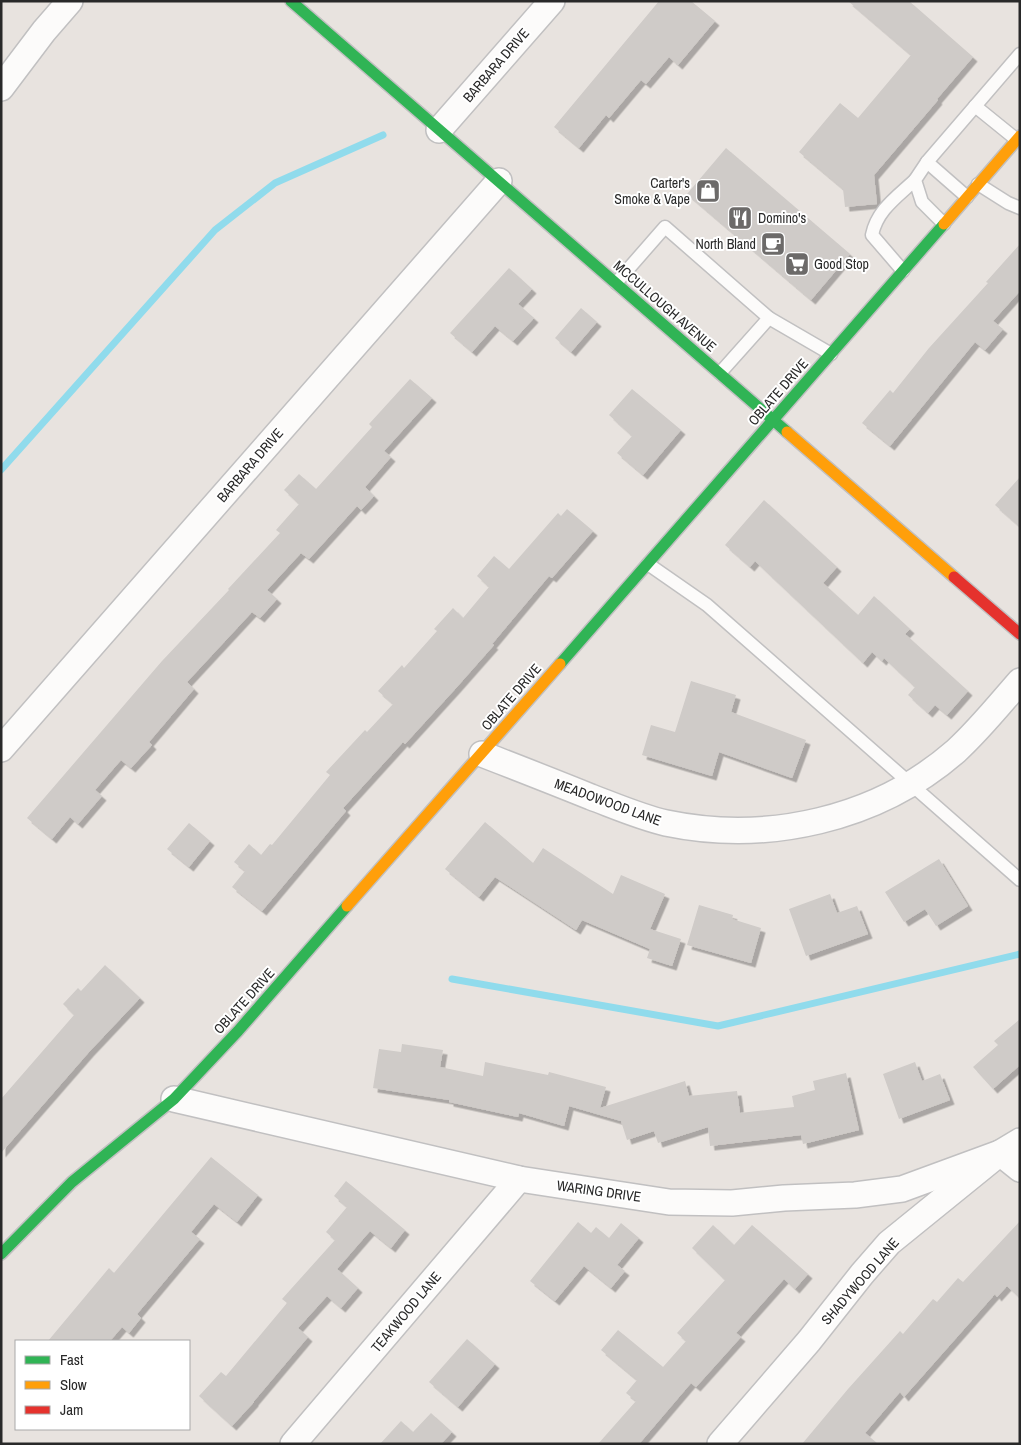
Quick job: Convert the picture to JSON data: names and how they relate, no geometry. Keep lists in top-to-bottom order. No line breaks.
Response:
{"streets":{"street":["BARBARA DRIVE","MCCULLOUGH AVENUE","OBLATE DRIVE","MEADOWOOD LANE","WARING DRIVE","SHADYWOOD LANE","TEAKWOOD LANE"]},"crossings":[["BARBARA DRIVE","MCCULLOUGH AVENUE"],["MCCULLOUGH AVENUE","OBLATE DRIVE"],["OBLATE DRIVE","MEADOWOOD LANE"],["OBLATE DRIVE","WARING DRIVE"],["WARING DRIVE","SHADYWOOD LANE"],["WARING DRIVE","TEAKWOOD LANE"]],"places":{"shop":["Carter's Smoke & Vape"],"restaurant":["Domino's"],"cafe":["North Bland"],"supermarket":["Good Stop"]},"legend":["Fast","Slow","Jam"]}
